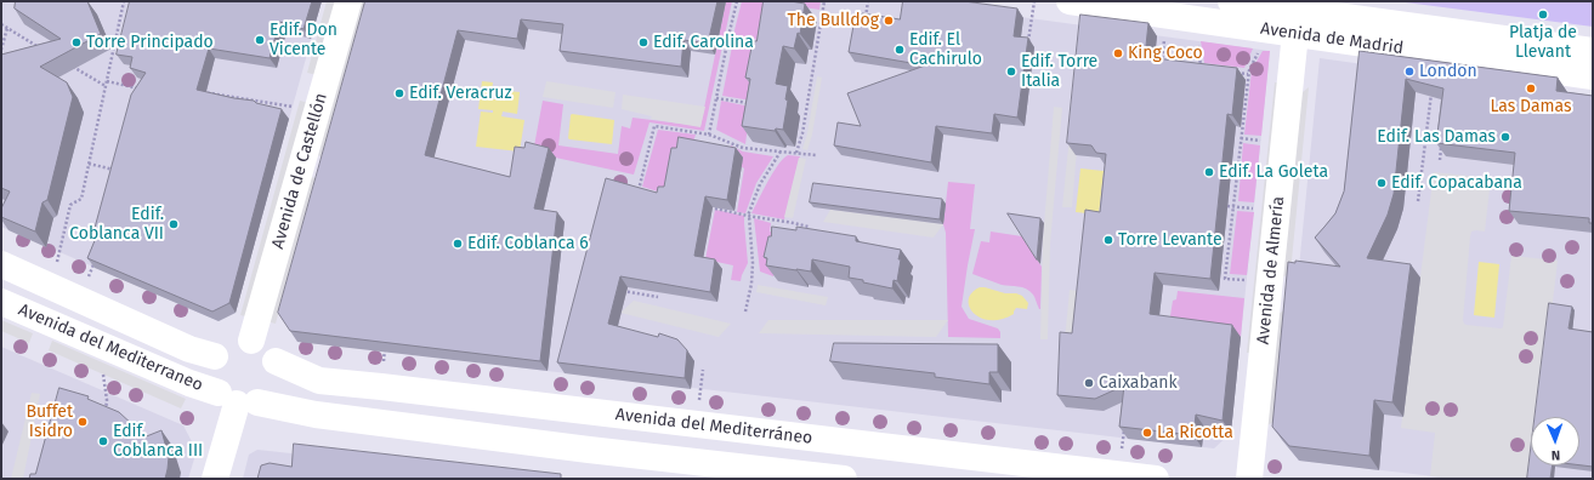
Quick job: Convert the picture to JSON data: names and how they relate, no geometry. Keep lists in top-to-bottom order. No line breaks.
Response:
{"streets":{"street":["Avenida de Madrid","Avenida de Castellón","Avenida de Almería","Avenida del Mediterraneo","Avenida del Mediterráneo"]},"crossings":[["Avenida de Madrid","Avenida de Almería"],["Avenida de Castellón","Avenida del Mediterraneo"],["Avenida de Castellón","Avenida del Mediterráneo"],["Avenida del Mediterraneo","Avenida del Mediterráneo"]],"places":["Platja de Llevant","The Bulldog","Edif. Don Vicente","Torre Principado","Edif. Carolina","Edif. El Cachirulo","King Coco","Edif. Torre Italia","London","Las Damas","Edif. Veracruz","Edif. Las Damas","Edif. La Goleta","Edif. Copacabana","Edif. Coblanca VII","Torre Levante","Edif. Coblanca 6","Caixabank","Buffet Isidro","La Ricotta","Edif. Coblanca III"],"north":"bottom"}
